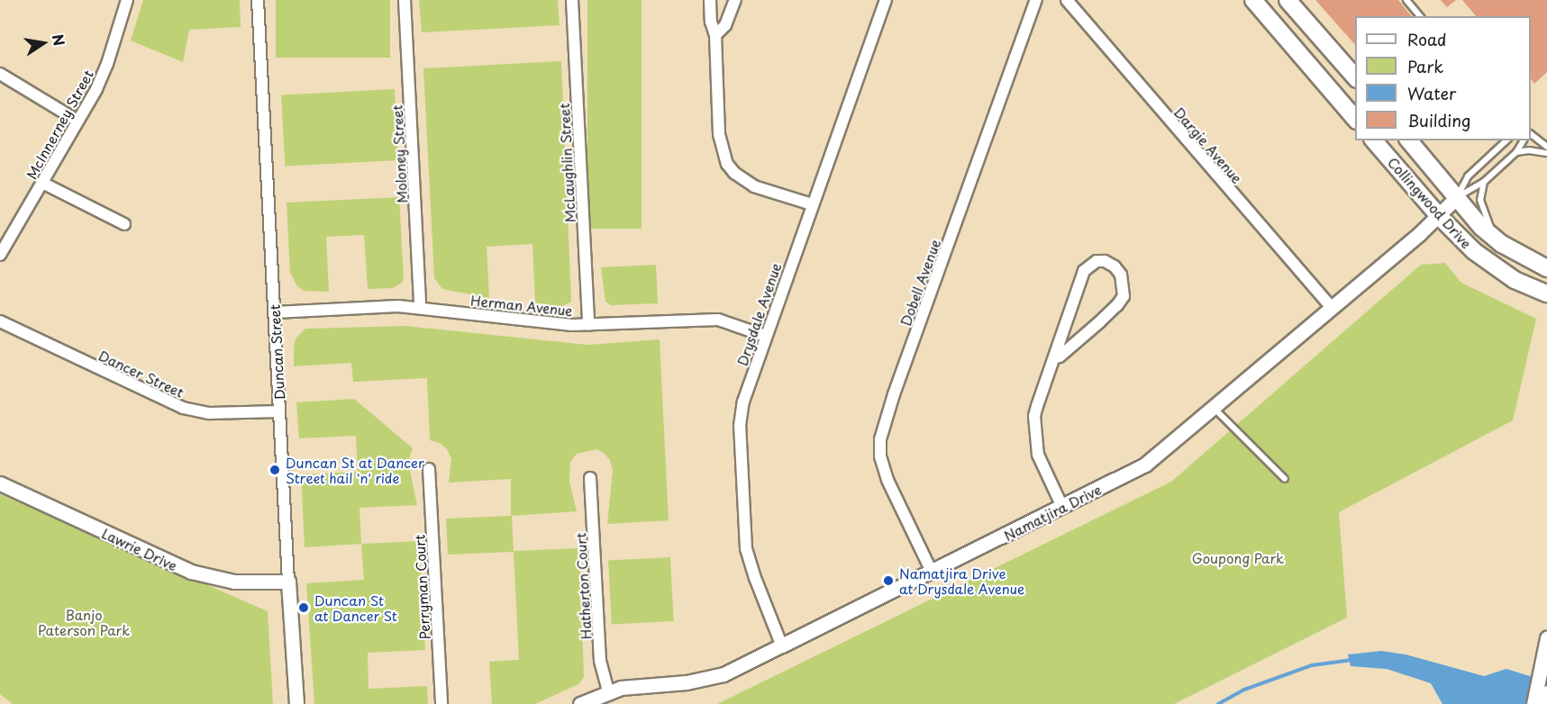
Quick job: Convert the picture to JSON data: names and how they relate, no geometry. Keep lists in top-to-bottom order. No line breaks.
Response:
{"streets":{"main road":["Collingwood Drive"],"street":["McInnerney Street","Dargie Avenue","Moloney Street","McLaughlin Street","Dobell Avenue","Herman Avenue","Drysdale Avenue","Duncan Street","Dancer Street","Namatjira Drive","Lawrie Drive","Hatherton Court","Perryman Court"]},"crossings":[["Dargie Avenue","Namatjira Drive"],["Moloney Street","Herman Avenue"],["McLaughlin Street","Herman Avenue"],["Collingwood Drive","Namatjira Drive"],["Dobell Avenue","Namatjira Drive"],["Herman Avenue","Drysdale Avenue"],["Herman Avenue","Duncan Street"],["Drysdale Avenue","Namatjira Drive"],["Duncan Street","Dancer Street"],["Duncan Street","Lawrie Drive"],["Namatjira Drive","Hatherton Court"]],"parks":["Goupong Park","Banjo Paterson Park"],"places":["Duncan St at Dancer Street hail 'n' ride","Namatjira Drive at Drysdale Avenue","Duncan St at Dancer St"],"legend":["Road","Park","Water","Building"],"north":"right"}
